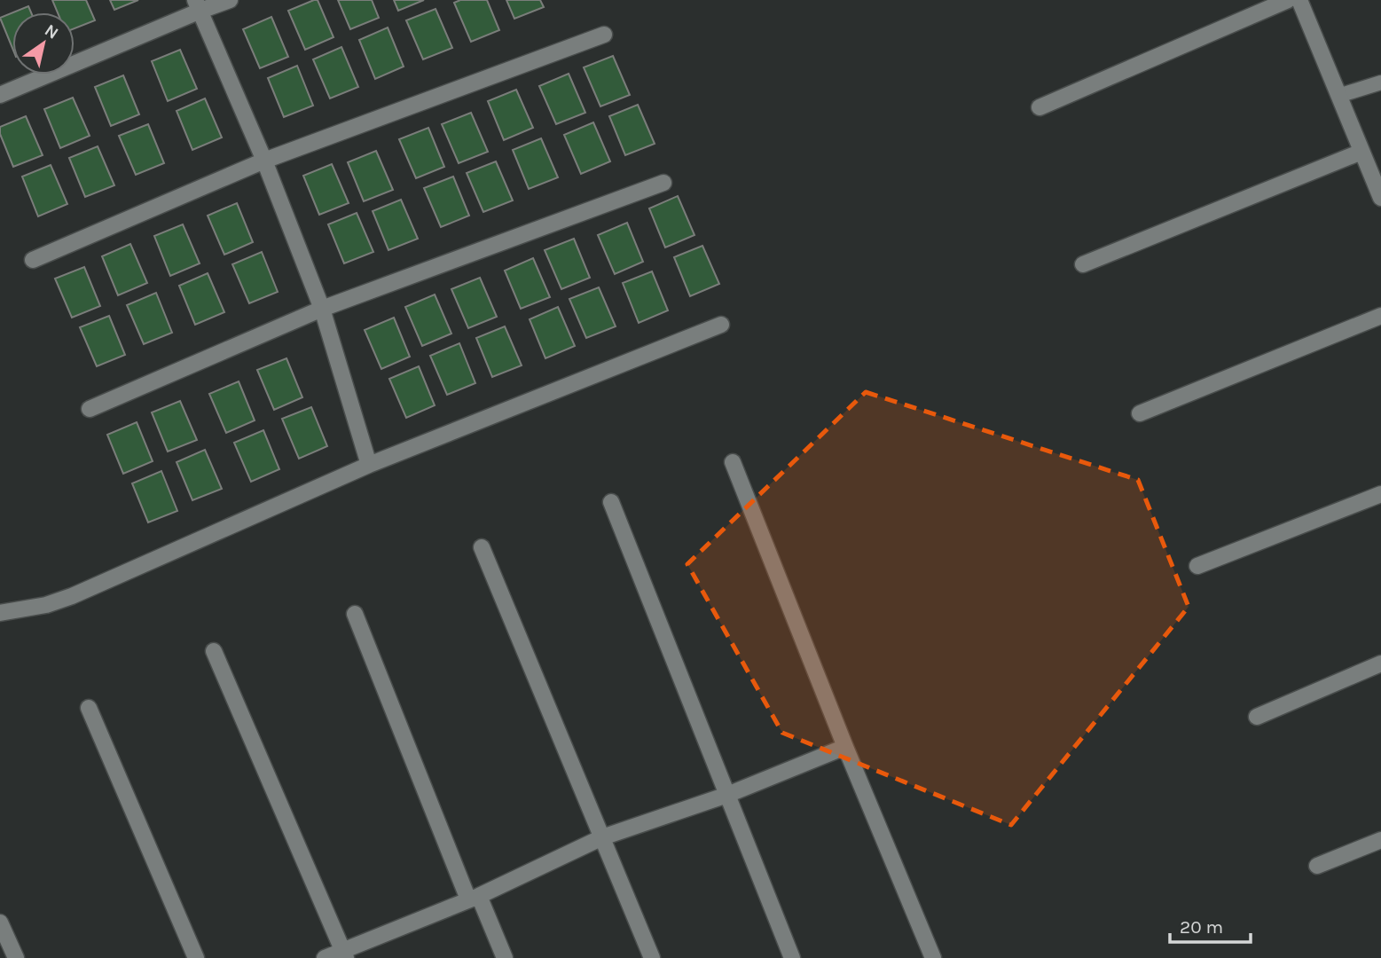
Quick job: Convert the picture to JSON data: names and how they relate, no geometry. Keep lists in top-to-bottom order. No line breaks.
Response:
{"scale_bar":"20 m","north":"top right"}
